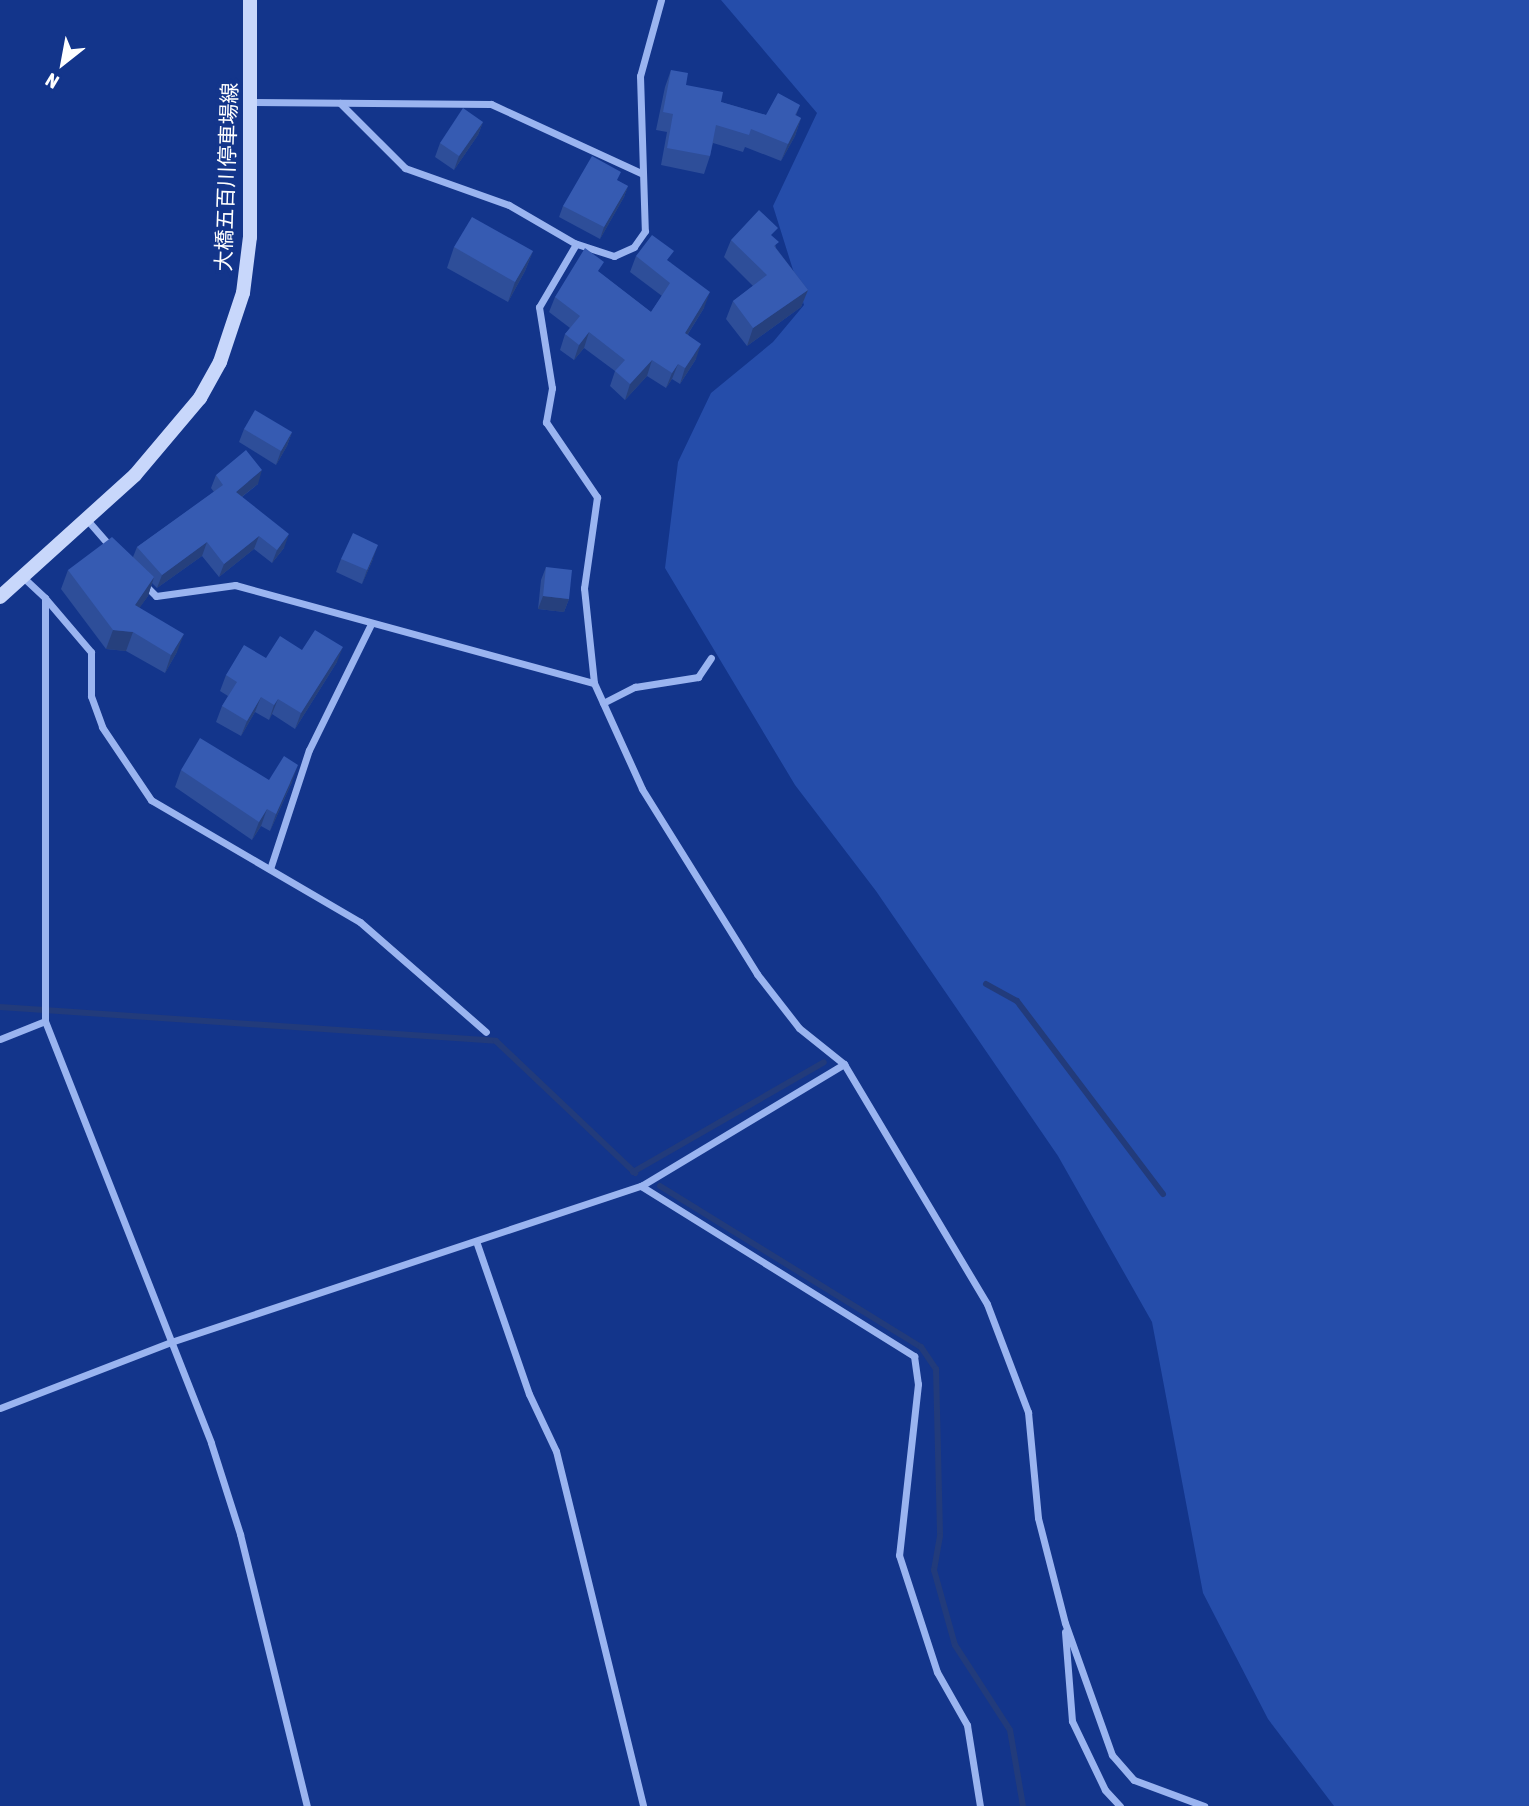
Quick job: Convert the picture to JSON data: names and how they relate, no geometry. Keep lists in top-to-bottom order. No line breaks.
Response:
{"streets":{"main road":["大橋五百川停車場線"]},"north":"bottom left"}
